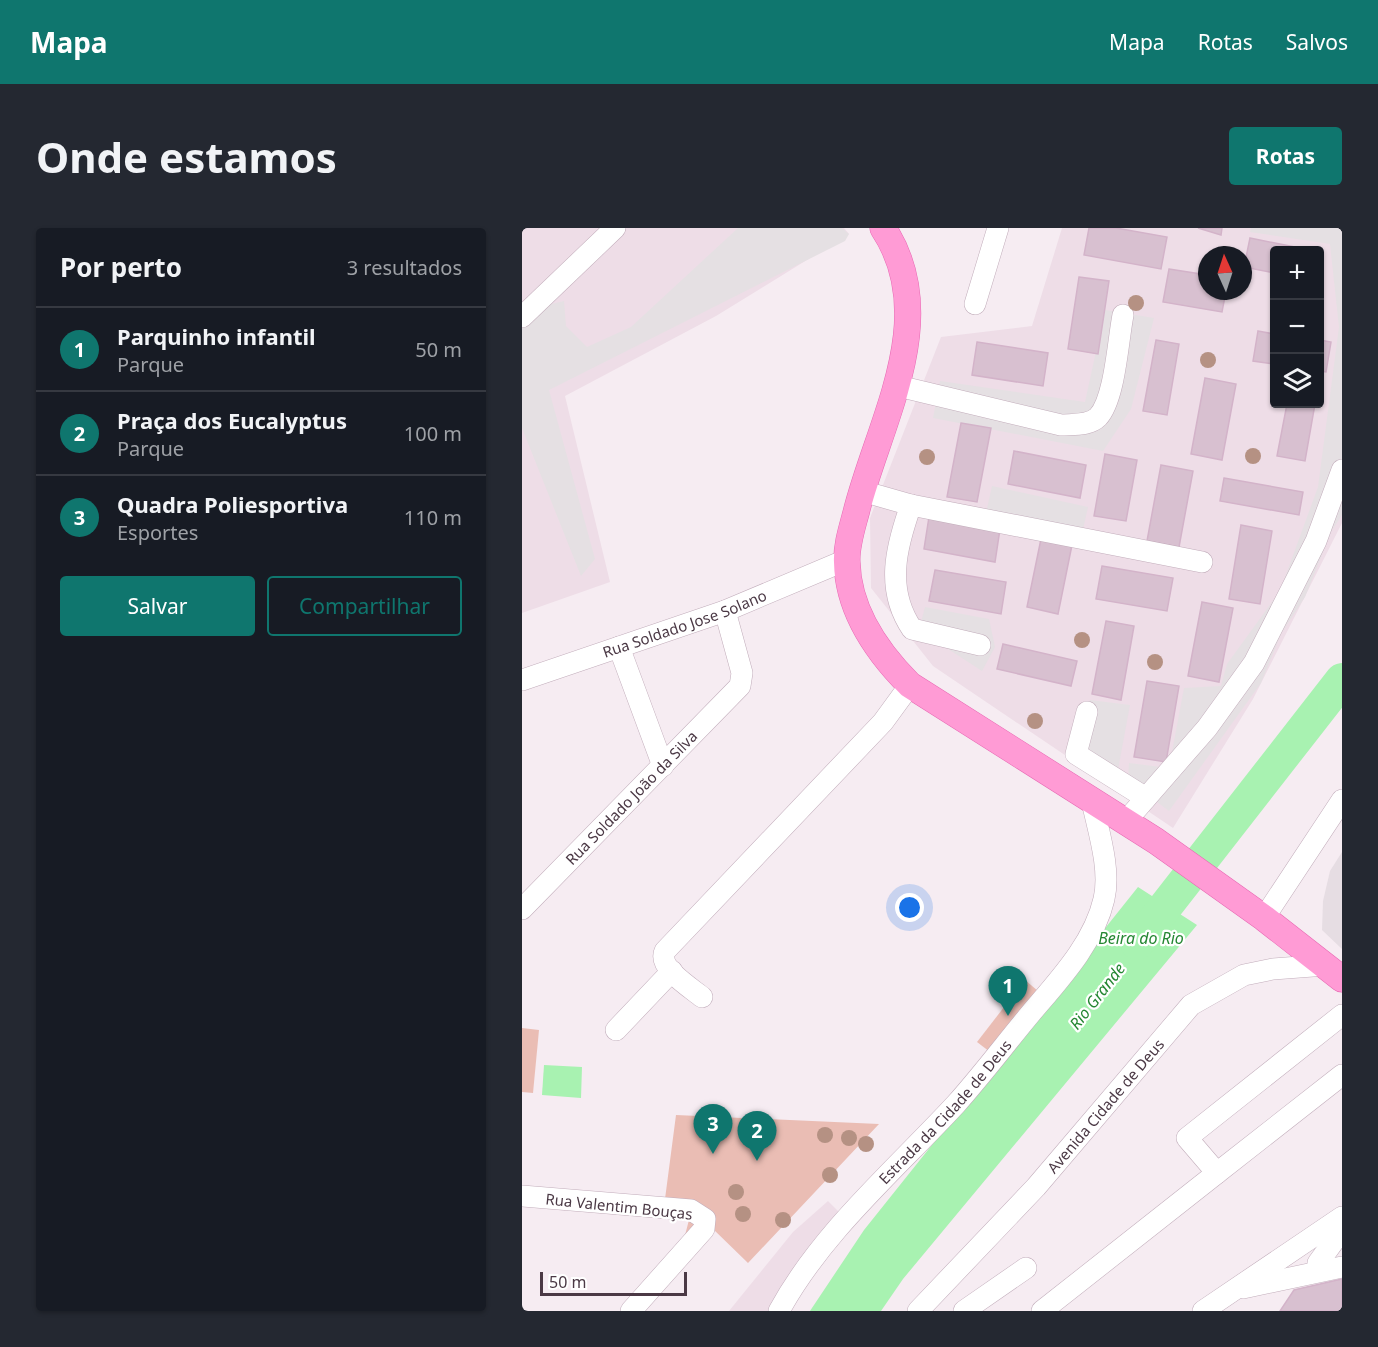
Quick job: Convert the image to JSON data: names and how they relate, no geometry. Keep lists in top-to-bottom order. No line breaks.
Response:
{"streets":{"street":["Rua Soldado Jose Solano","Rua Soldado João da Silva","Avenida Cidade de Deus","Estrada da Cidade de Deus","Rua Valentim Bouças"]},"crossings":[["Rua Soldado Jose Solano","Rua Soldado João da Silva"]],"water":["Beira do Rio","Rio Grande"],"scale_bar":"50 m","north":"top","page":{"header":"Mapa","nav":["Mapa","Rotas","Salvos"],"buttons":["Rotas",["Salvar","Compartilhar"]],"title":"Onde estamos","heading":["Por perto","3 resultados"],"map_buttons":["+","−"],"list":[{"mark":"1","name":"Parquinho infantil","note":"Parque","value":"50 m"},{"mark":"2","name":"Praça dos Eucalyptus","note":"Parque","value":"100 m"},{"mark":"3","name":"Quadra Poliesportiva","note":"Esportes","value":"110 m"}],"pins":["1","3","2"],"scale":"50 m"}}
